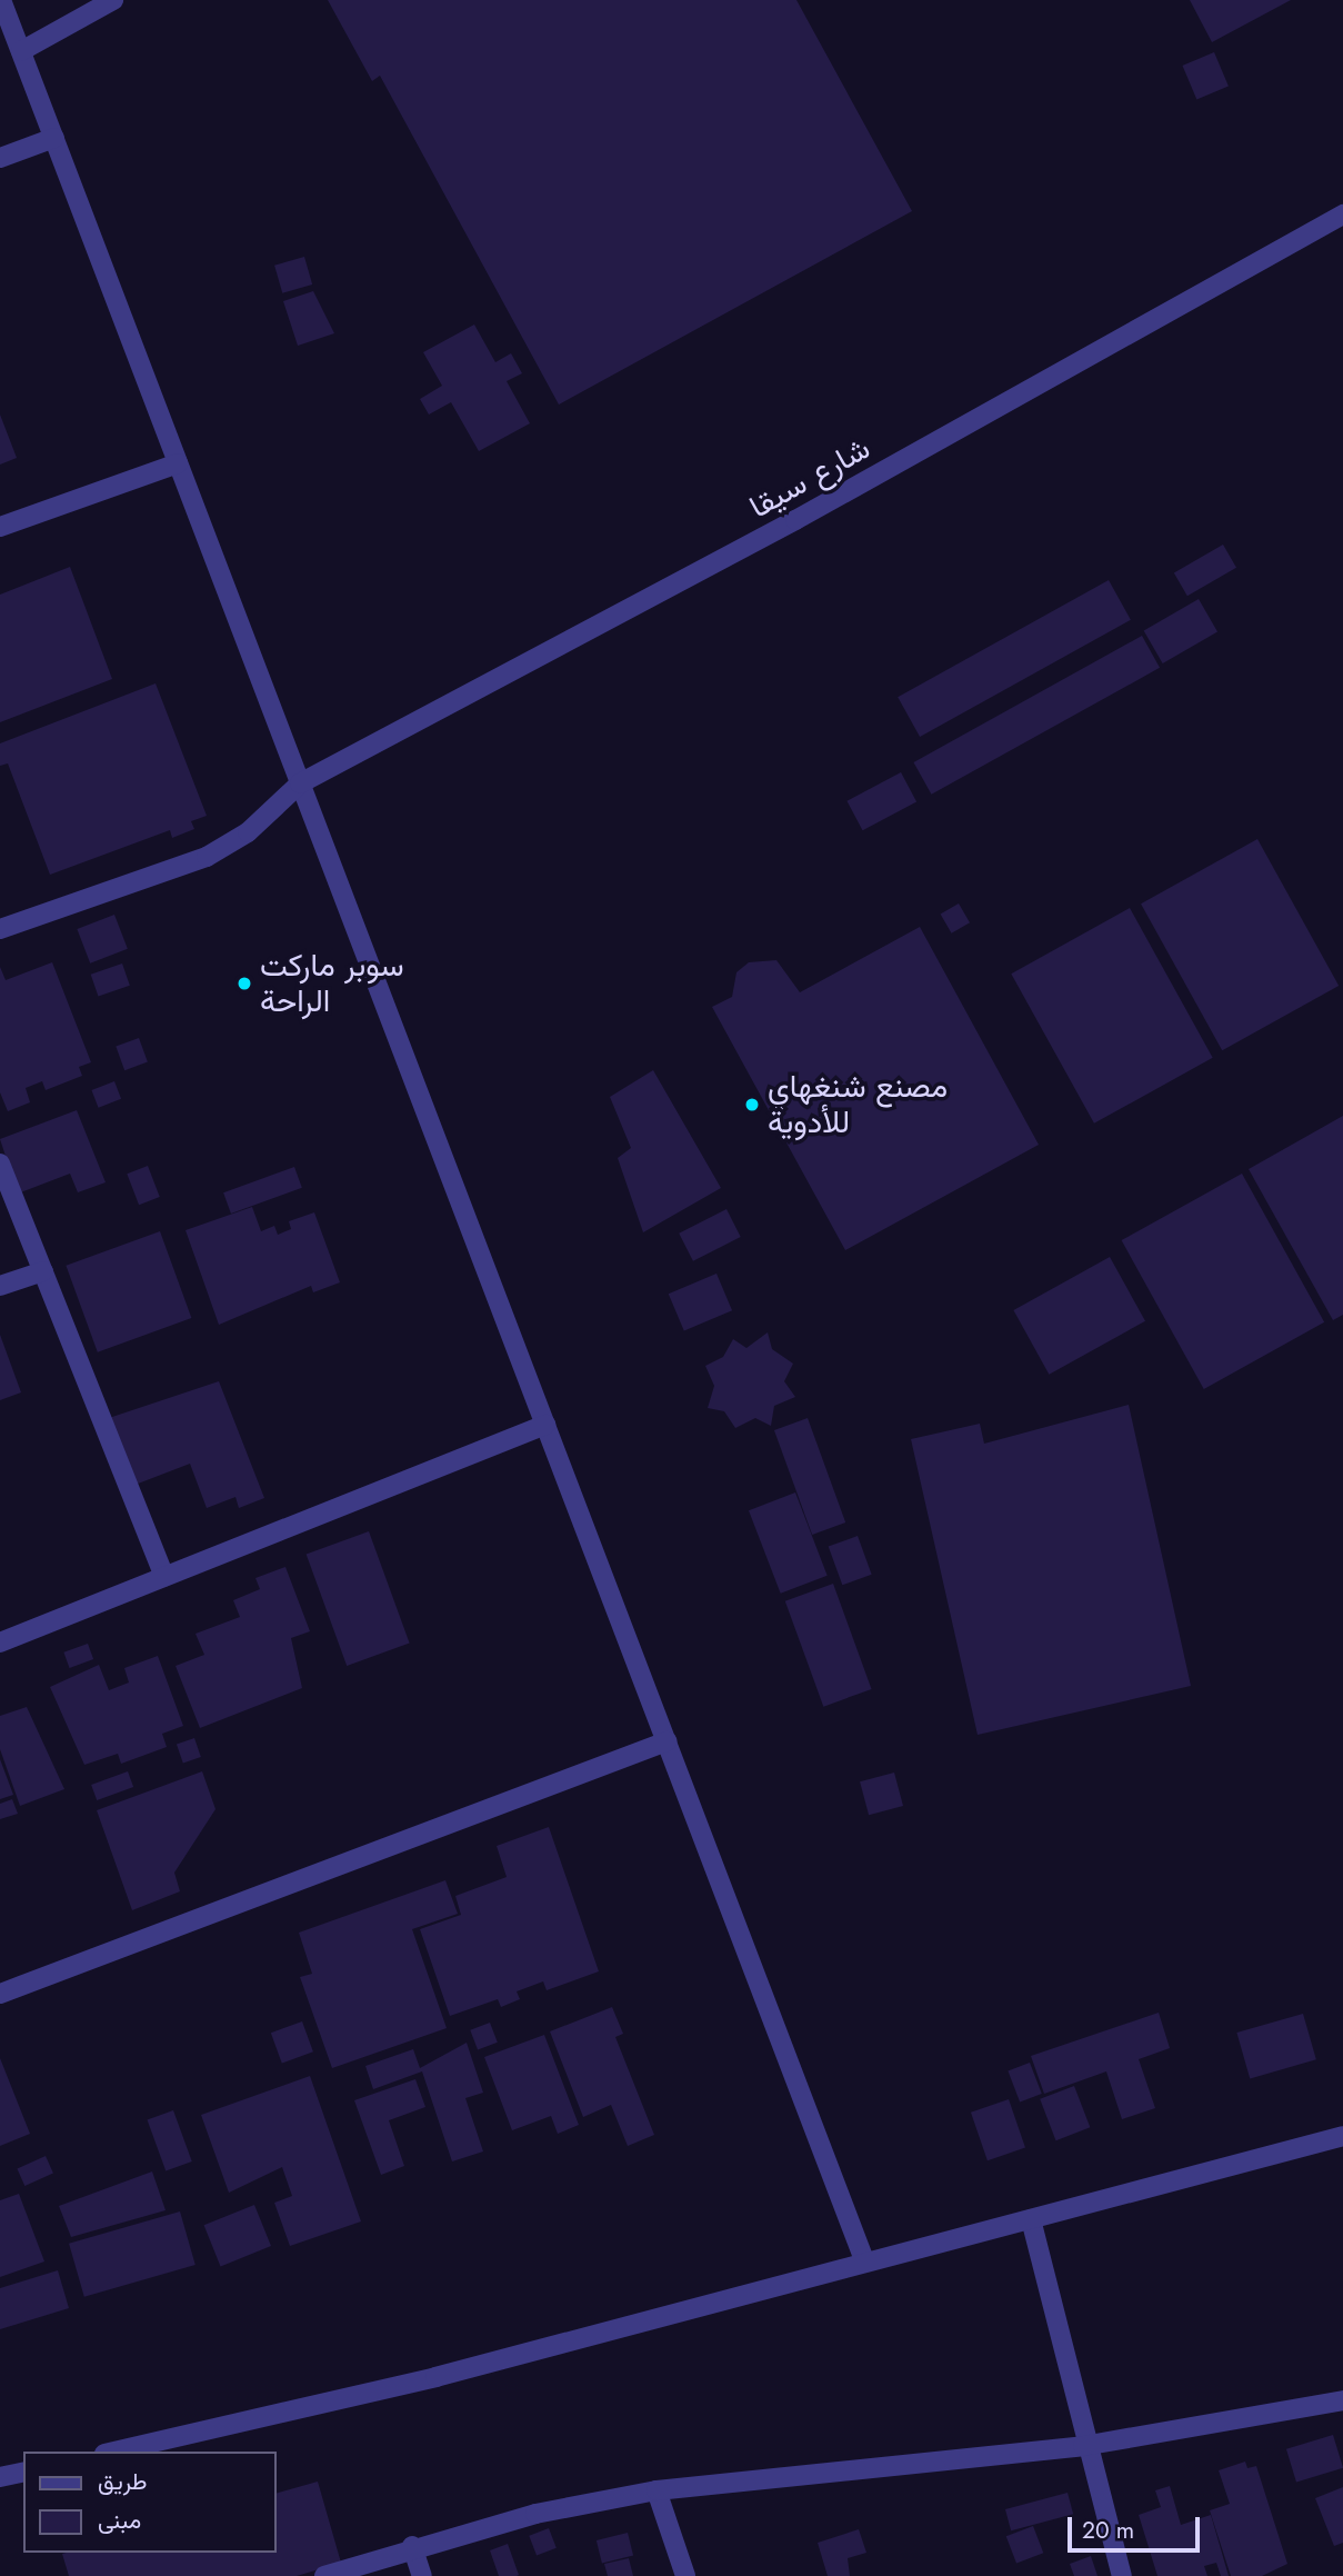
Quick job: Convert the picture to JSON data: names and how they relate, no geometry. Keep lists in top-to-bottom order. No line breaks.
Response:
{"streets":{"street":["شارع سيقا"]},"places":["سوبر ماركت الراحة","مصنع شنغهاي للأدوية"],"legend":["طريق","مبنى"],"scale_bar":"20 m"}
